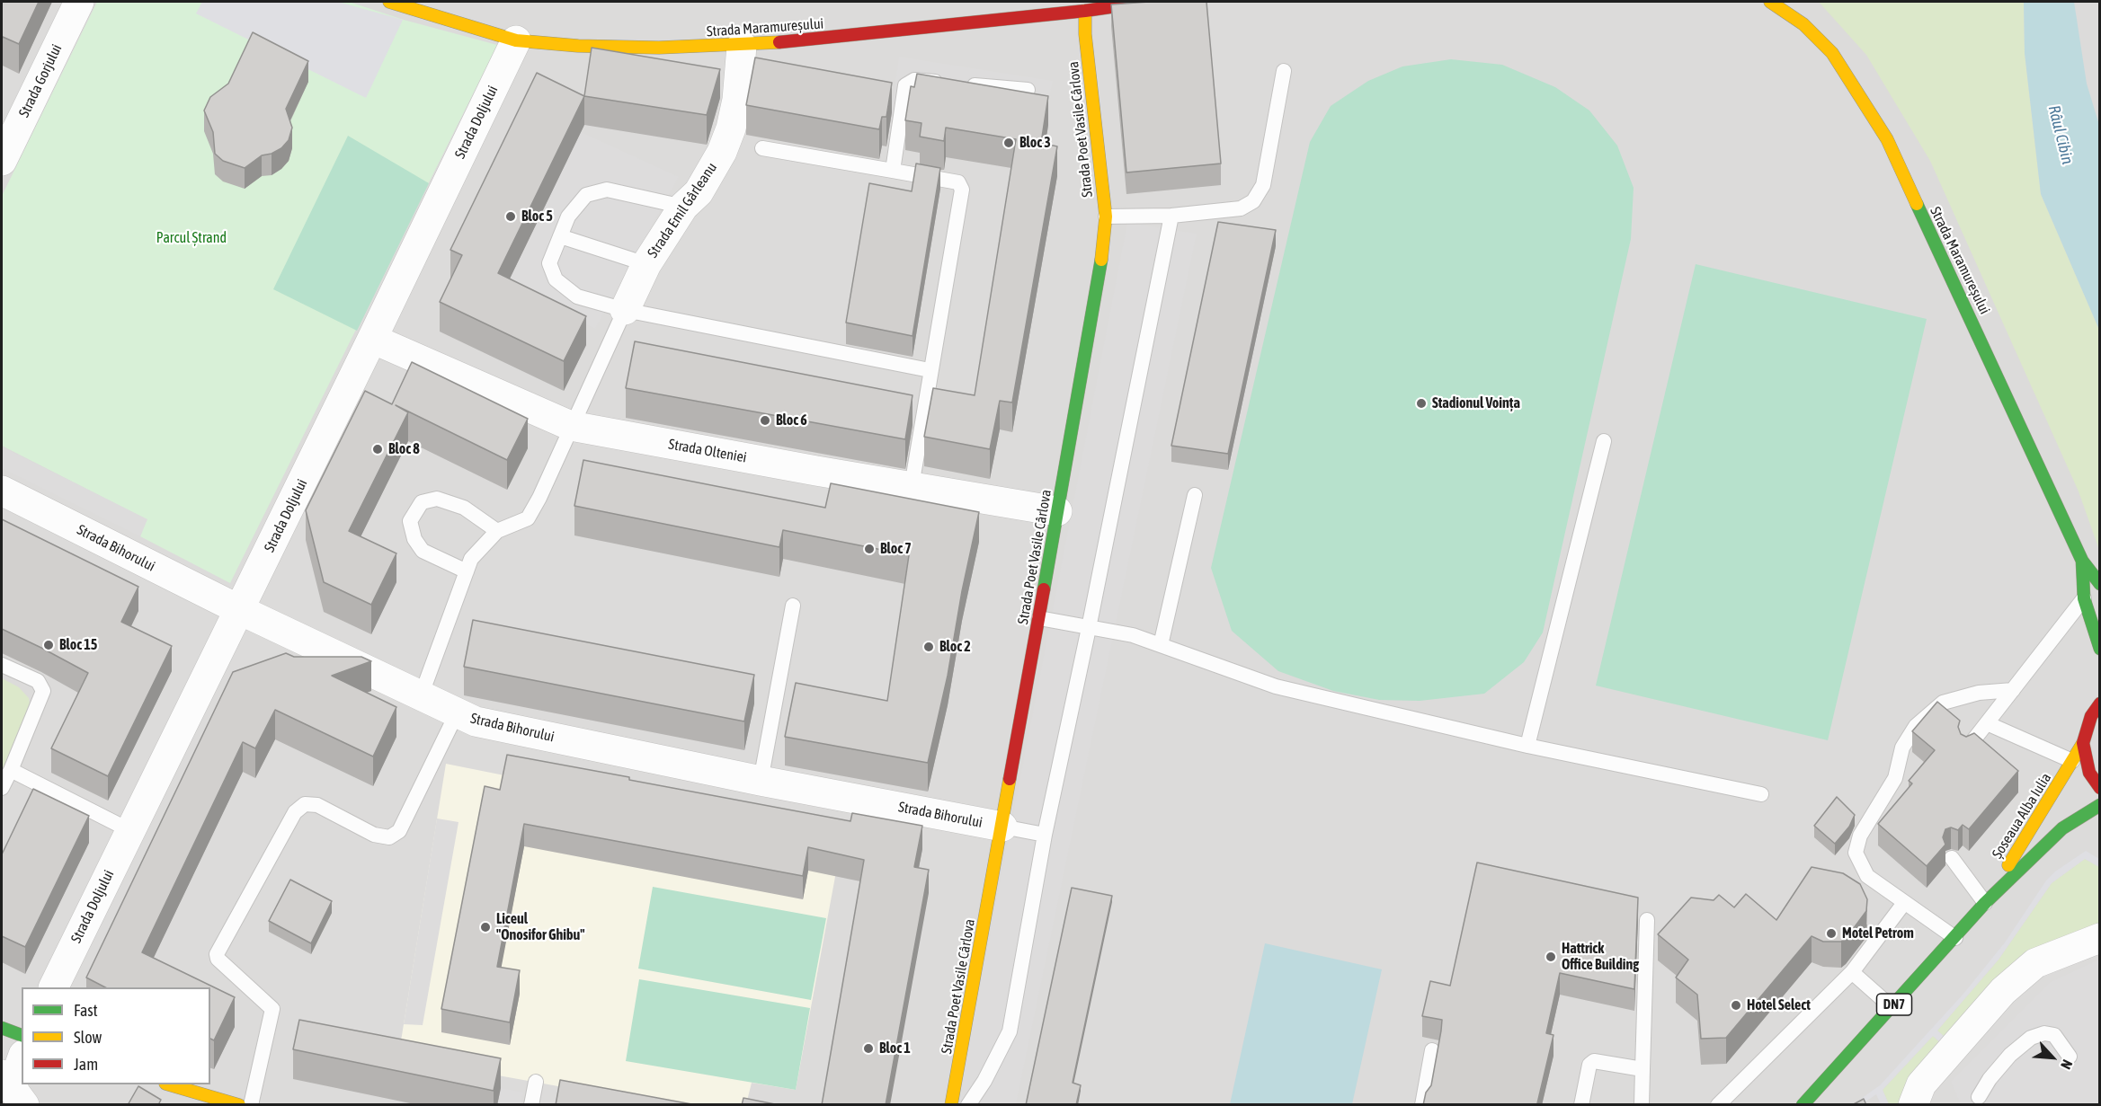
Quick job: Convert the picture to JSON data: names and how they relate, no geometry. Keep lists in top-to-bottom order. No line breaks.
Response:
{"streets":{"main road":["Strada Maramureșului","Strada Poet Vasile Cârlova","Șoseaua Alba Iulia","DN7"],"street":["Strada Gorjului","Strada Doljului","Strada Emil Gârleanu","Strada Olteniei","Strada Bihorului"]},"crossings":[["Strada Maramureșului","Strada Doljului"],["Strada Maramureșului","Strada Poet Vasile Cârlova"],["Strada Maramureșului","Strada Emil Gârleanu"],["Strada Doljului","Strada Olteniei"],["Strada Doljului","Strada Bihorului"],["Strada Poet Vasile Cârlova","Strada Olteniei"],["Strada Poet Vasile Cârlova","Strada Bihorului"],["Șoseaua Alba Iulia","DN7"]],"water":["Râul Cibin"],"parks":["Parcul Ștrand"],"places":["Bloc 3","Bloc 5","Stadionul Voința","Bloc 6","Bloc 8","Bloc 7","Bloc 15","Bloc 2","Liceul \"Onosifor Ghibu\"","Motel Petrom","Hattrick Office Building","Hotel Select","Bloc 1"],"legend":["Fast","Slow","Jam"],"north":"bottom right"}
